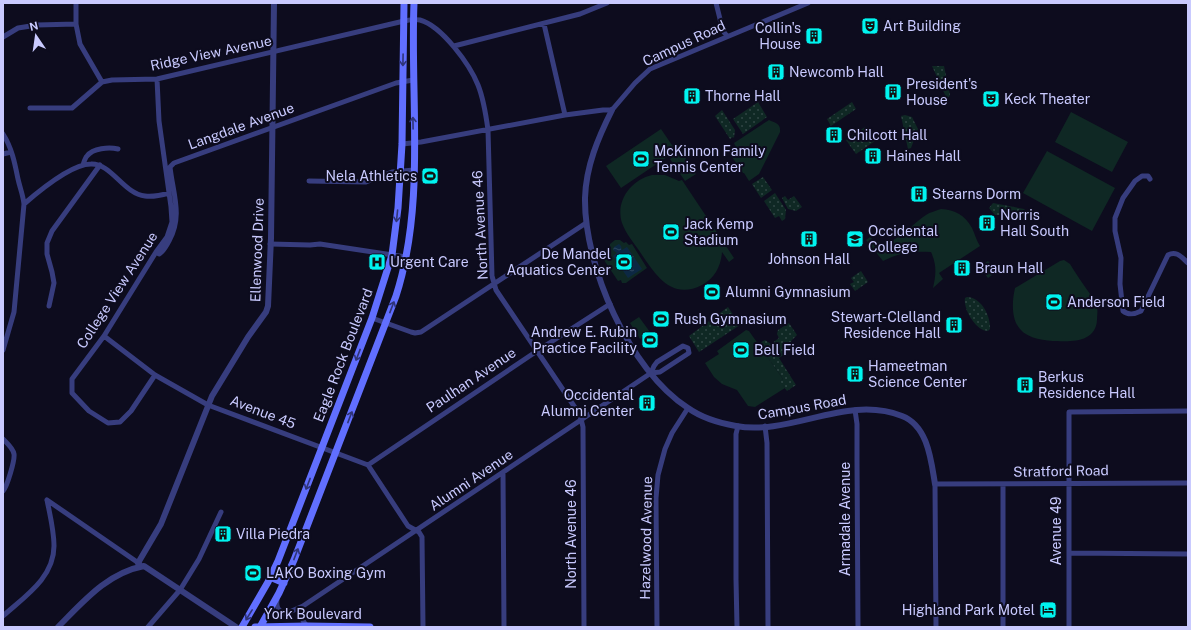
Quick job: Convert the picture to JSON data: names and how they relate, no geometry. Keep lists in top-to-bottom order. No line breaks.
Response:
{"streets":{"main road":["Eagle Rock Boulevard","York Boulevard"],"street":["Campus Road","Ridge View Avenue","Langdale Avenue","North Avenue 46","Ellenwood Drive","College View Avenue","Paulhan Avenue","Avenue 45","Stratford Road","Alumni Avenue","Armadale Avenue","Avenue 49","Hazelwood Avenue"]},"crossings":[["Campus Road","Paulhan Avenue"],["Campus Road","Stratford Road"],["Campus Road","Alumni Avenue"],["Campus Road","Armadale Avenue"],["Campus Road","Hazelwood Avenue"],["Ridge View Avenue","North Avenue 46"],["Ridge View Avenue","Ellenwood Drive"],["Ridge View Avenue","College View Avenue"],["Ridge View Avenue","Eagle Rock Boulevard"],["Langdale Avenue","Ellenwood Drive"],["Langdale Avenue","College View Avenue"],["Langdale Avenue","Eagle Rock Boulevard"],["North Avenue 46","Eagle Rock Boulevard"],["North Avenue 46","Paulhan Avenue"],["North Avenue 46","Alumni Avenue"],["Ellenwood Drive","Avenue 45"],["College View Avenue","Avenue 45"],["Eagle Rock Boulevard","Avenue 45"],["Eagle Rock Boulevard","Alumni Avenue"],["Eagle Rock Boulevard","York Boulevard"],["Paulhan Avenue","Avenue 45"],["Stratford Road","Avenue 49"]],"places":{"theatre":["Art Building","Keck Theater"],"building":["Collin's House","Newcomb Hall","President's House","Thorne Hall","Chilcott Hall","Haines Hall","Stearns Dorm","Norris Hall South","Johnson Hall","Braun Hall","Stewart-Clelland Residence Hall","Hameetman Science Center","Berkus Residence Hall","Occidental Alumni Center","Villa Piedra"],"sports":["McKinnon Family Tennis Center","Nela Athletics","Jack Kemp Stadium","De Mandel Aquatics Center","Alumni Gymnasium","Anderson Field","Rush Gymnasium","Andrew E. Rubin Practice Facility","Bell Field","LAKO Boxing Gym"],"school or university":["Occidental College"],"hospital":["Urgent Care"],"hotel":["Highland Park Motel"]},"north":"top"}
